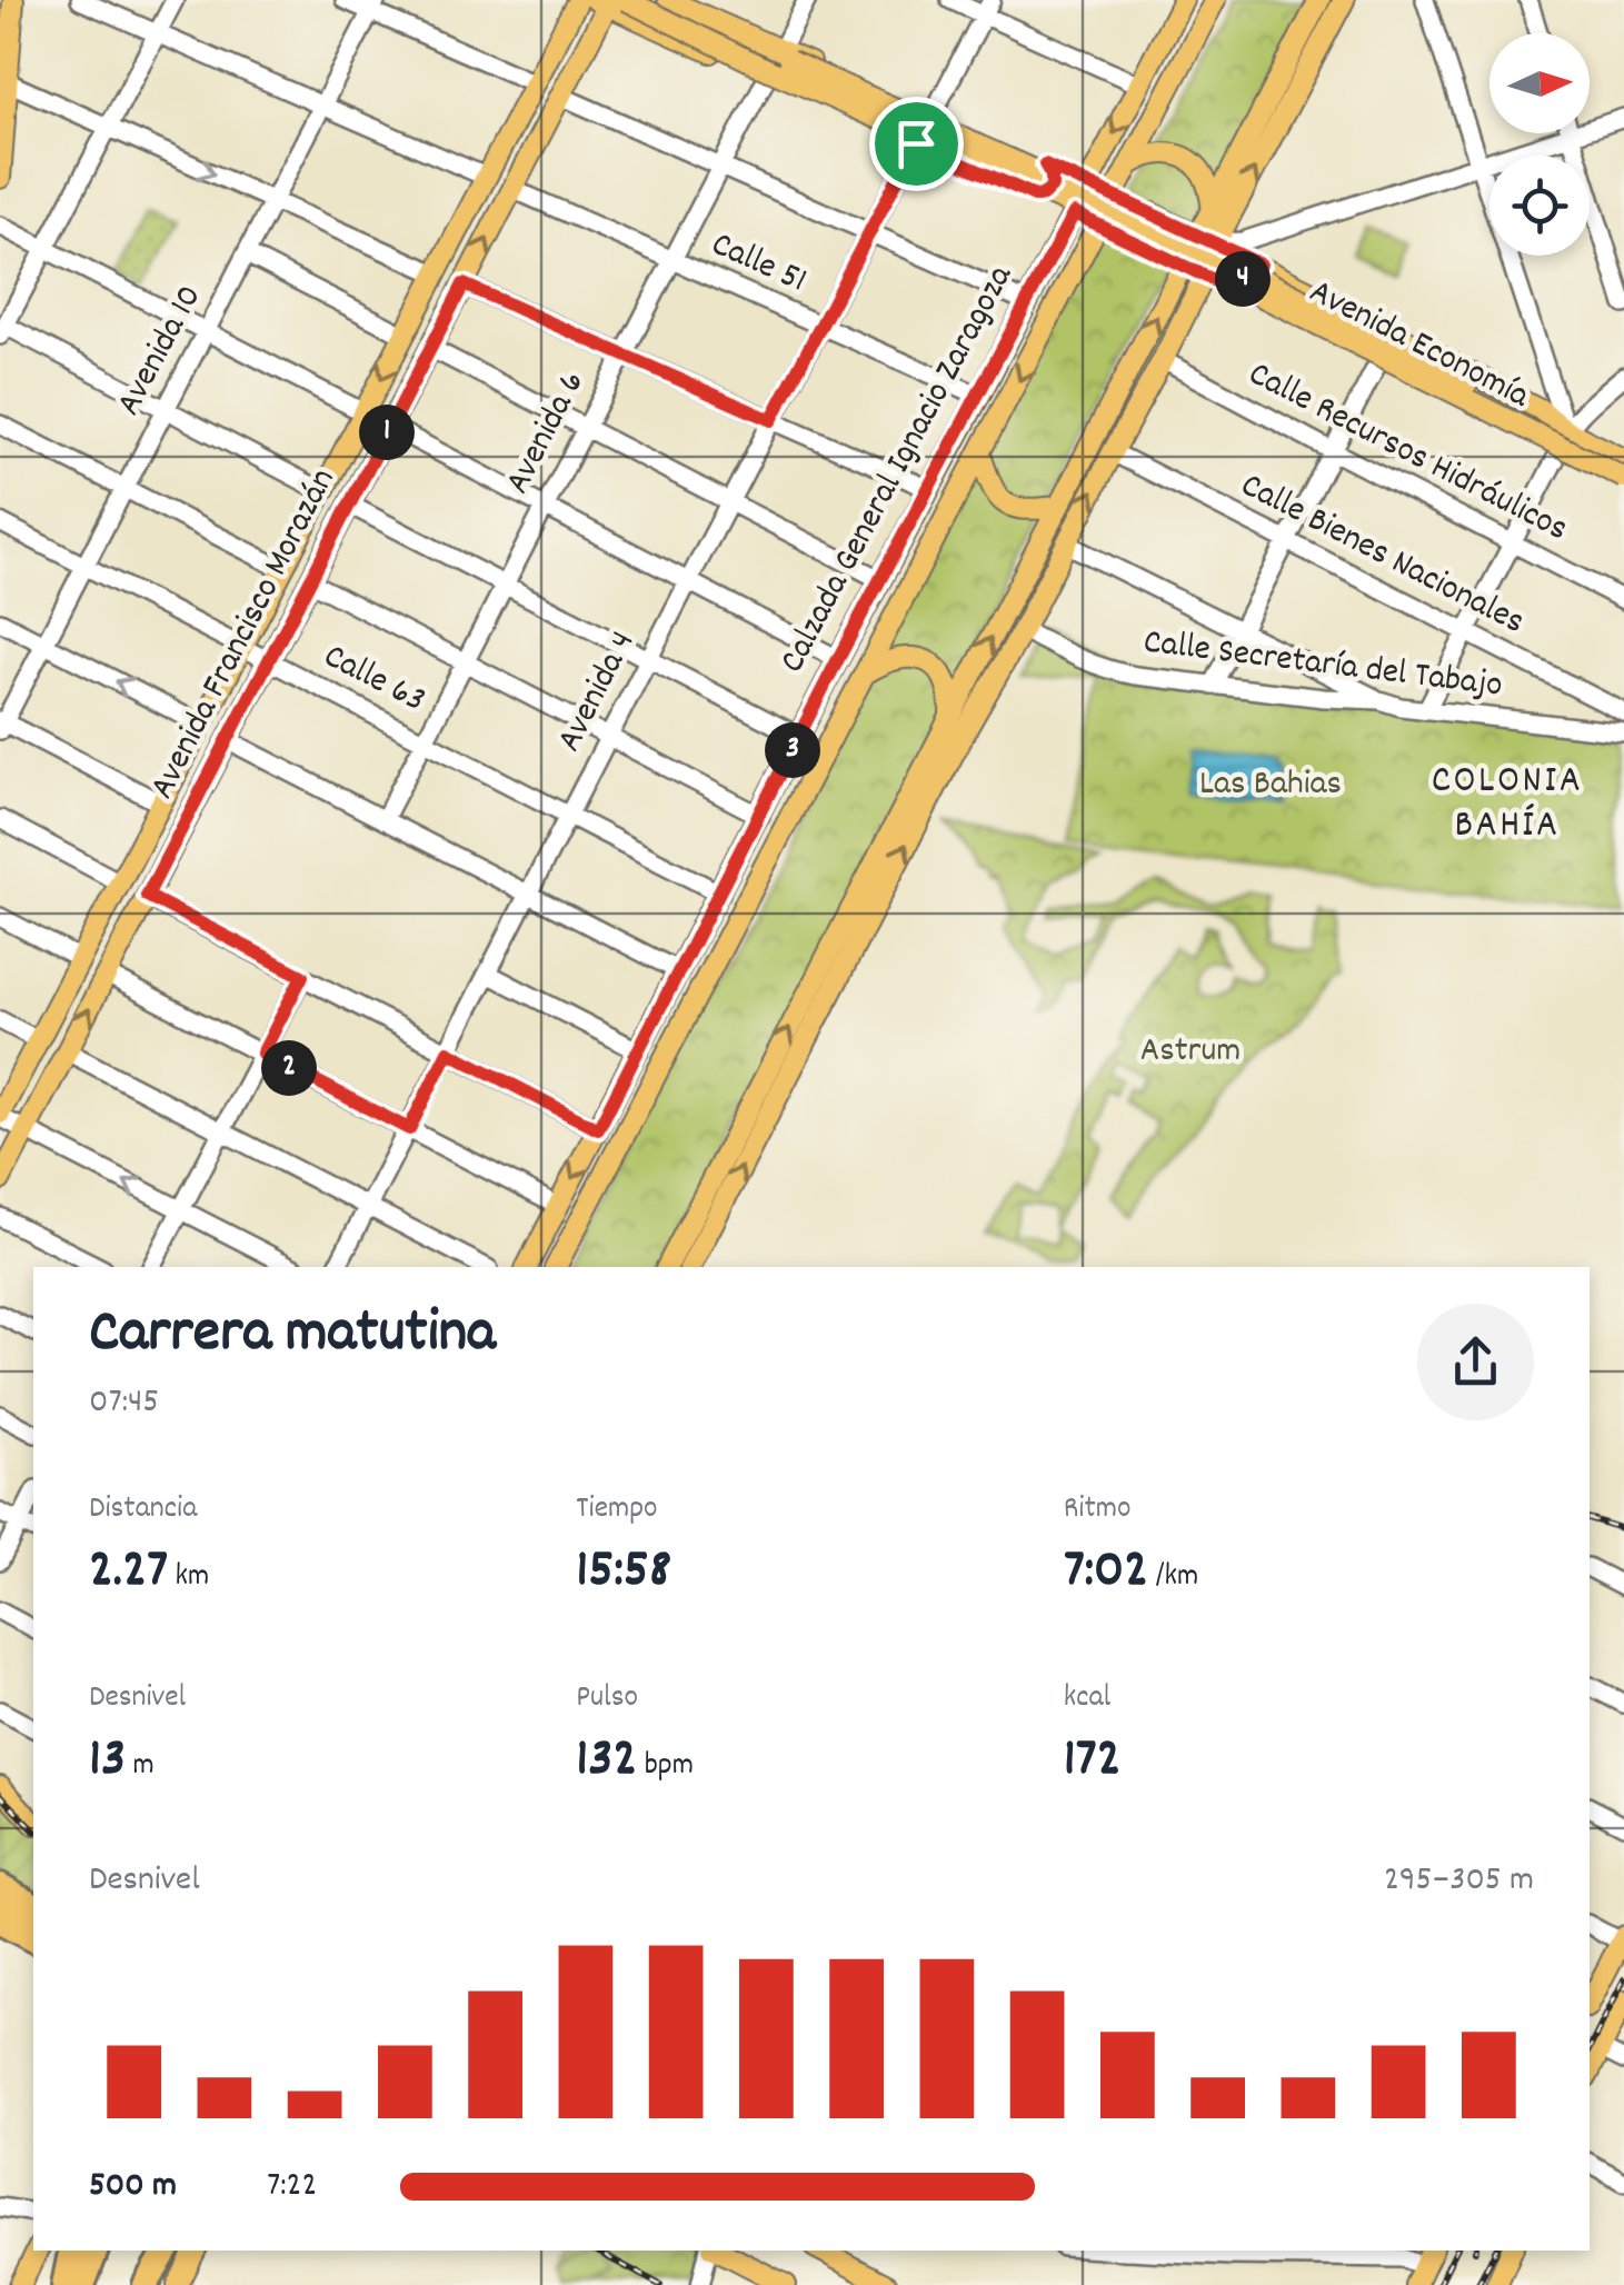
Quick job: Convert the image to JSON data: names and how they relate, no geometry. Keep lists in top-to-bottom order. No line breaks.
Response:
{"streets":{"main road":["Avenida Economía","Calzada General Ignacio Zaragoza","Avenida Francisco Morazán"],"street":["Calle 51","Avenida 10","Avenida 6","Calle Recursos Hidráulicos","Calle Bienes Nacionales","Calle Secretaría del Tabajo","Calle 63","Avenida 4"]},"crossings":[["Calle 51","Avenida 6"],["Calle 51","Calzada General Ignacio Zaragoza"],["Calle 51","Avenida Francisco Morazán"],["Calle 51","Avenida 4"],["Avenida Economía","Avenida 6"],["Avenida Economía","Calzada General Ignacio Zaragoza"],["Avenida Economía","Avenida Francisco Morazán"],["Avenida Economía","Avenida 4"],["Avenida 10","Calle 63"],["Avenida 6","Calle 63"],["Calzada General Ignacio Zaragoza","Calle 63"],["Avenida Francisco Morazán","Calle 63"],["Calle 63","Avenida 4"]],"districts":["COLONIA BAHÍA"],"parks":["Las Bahias","Astrum"],"north":"right","page":{"pins":["4","1","3","2"],"heading":["Carrera matutina","07:45"],"stats":[["Distancia","2.27 km"],["Tiempo","15:58"],["Ritmo","7:02 /km"],["Desnivel","13 m"],["Pulso","132 bpm"],["kcal","172"]],"chart":["Desnivel","295–305 m"],"list":[{"name":"500 m","note":"7:22"}]}}
